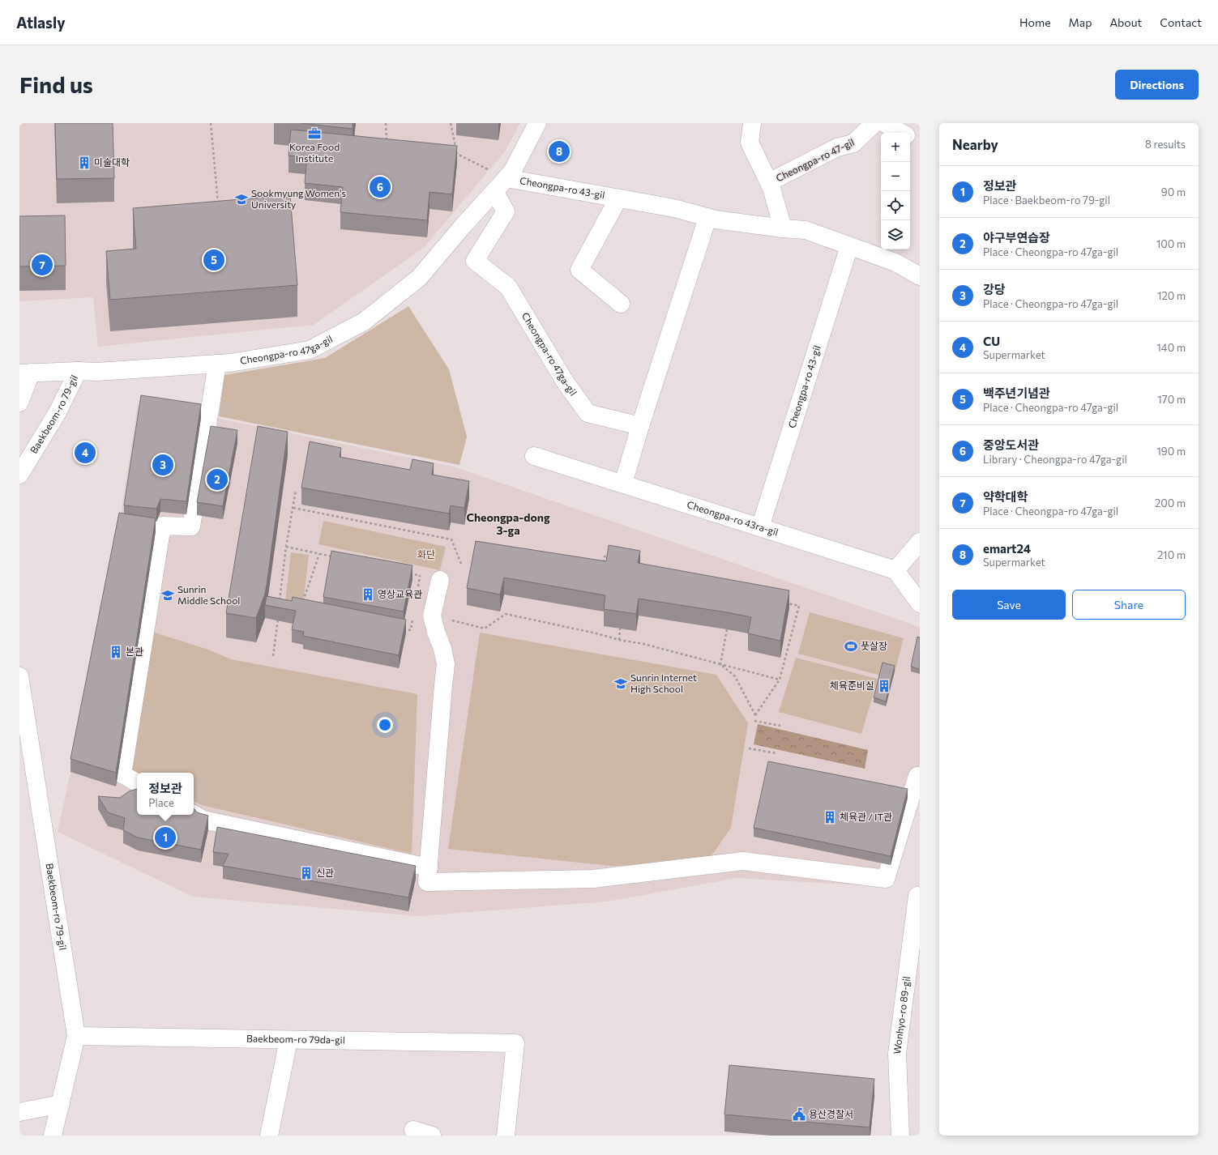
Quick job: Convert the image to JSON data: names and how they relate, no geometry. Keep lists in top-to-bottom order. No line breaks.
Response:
{"streets":{"street":["Cheongpa-ro 47-gil","Cheongpa-ro 43-gil","Cheongpa-ro 47ga-gil","Baekbeom-ro 79-gil","Cheongpa-ro 43ra-gil","Wonhyo-ro 89-gil","Baekbeom-ro 79da-gil"]},"crossings":[["Cheongpa-ro 47-gil","Cheongpa-ro 43-gil"],["Cheongpa-ro 43-gil","Cheongpa-ro 47ga-gil"],["Cheongpa-ro 43-gil","Cheongpa-ro 43ra-gil"],["Cheongpa-ro 47ga-gil","Baekbeom-ro 79-gil"],["Baekbeom-ro 79-gil","Baekbeom-ro 79da-gil"]],"districts":["Cheongpa-dong 3-ga"],"parks":["화단"],"places":{"office":["Korea Food Institute"],"building":["미술대학","영상교육관","본관","체육준비실","체육관 / IT관","신관"],"school or university":["Sookmyung Women's University","Sunrin Middle School","Sunrin Internet High School"],"sports":["풋살장"],"public building":["용산경찰서"]},"page":{"header":"Atlasly","nav":["Home","Map","About","Contact"],"buttons":["Directions",["Save","Share"]],"title":"Find us","heading":["Nearby","8 results"],"map_buttons":["+","−"],"pins":["8","6","5","7","4","3","2","1"],"list":[{"mark":"1","name":"정보관","note":"Place · Baekbeom-ro 79-gil","value":"90 m"},{"mark":"2","name":"야구부연습장","note":"Place · Cheongpa-ro 47ga-gil","value":"100 m"},{"mark":"3","name":"강당","note":"Place · Cheongpa-ro 47ga-gil","value":"120 m"},{"mark":"4","name":"CU","note":"Supermarket","value":"140 m"},{"mark":"5","name":"백주년기념관","note":"Place · Cheongpa-ro 47ga-gil","value":"170 m"},{"mark":"6","name":"중앙도서관","note":"Library · Cheongpa-ro 47ga-gil","value":"190 m"},{"mark":"7","name":"약학대학","note":"Place · Cheongpa-ro 47ga-gil","value":"200 m"},{"mark":"8","name":"emart24","note":"Supermarket","value":"210 m"}],"popup":["정보관","Place"]}}
